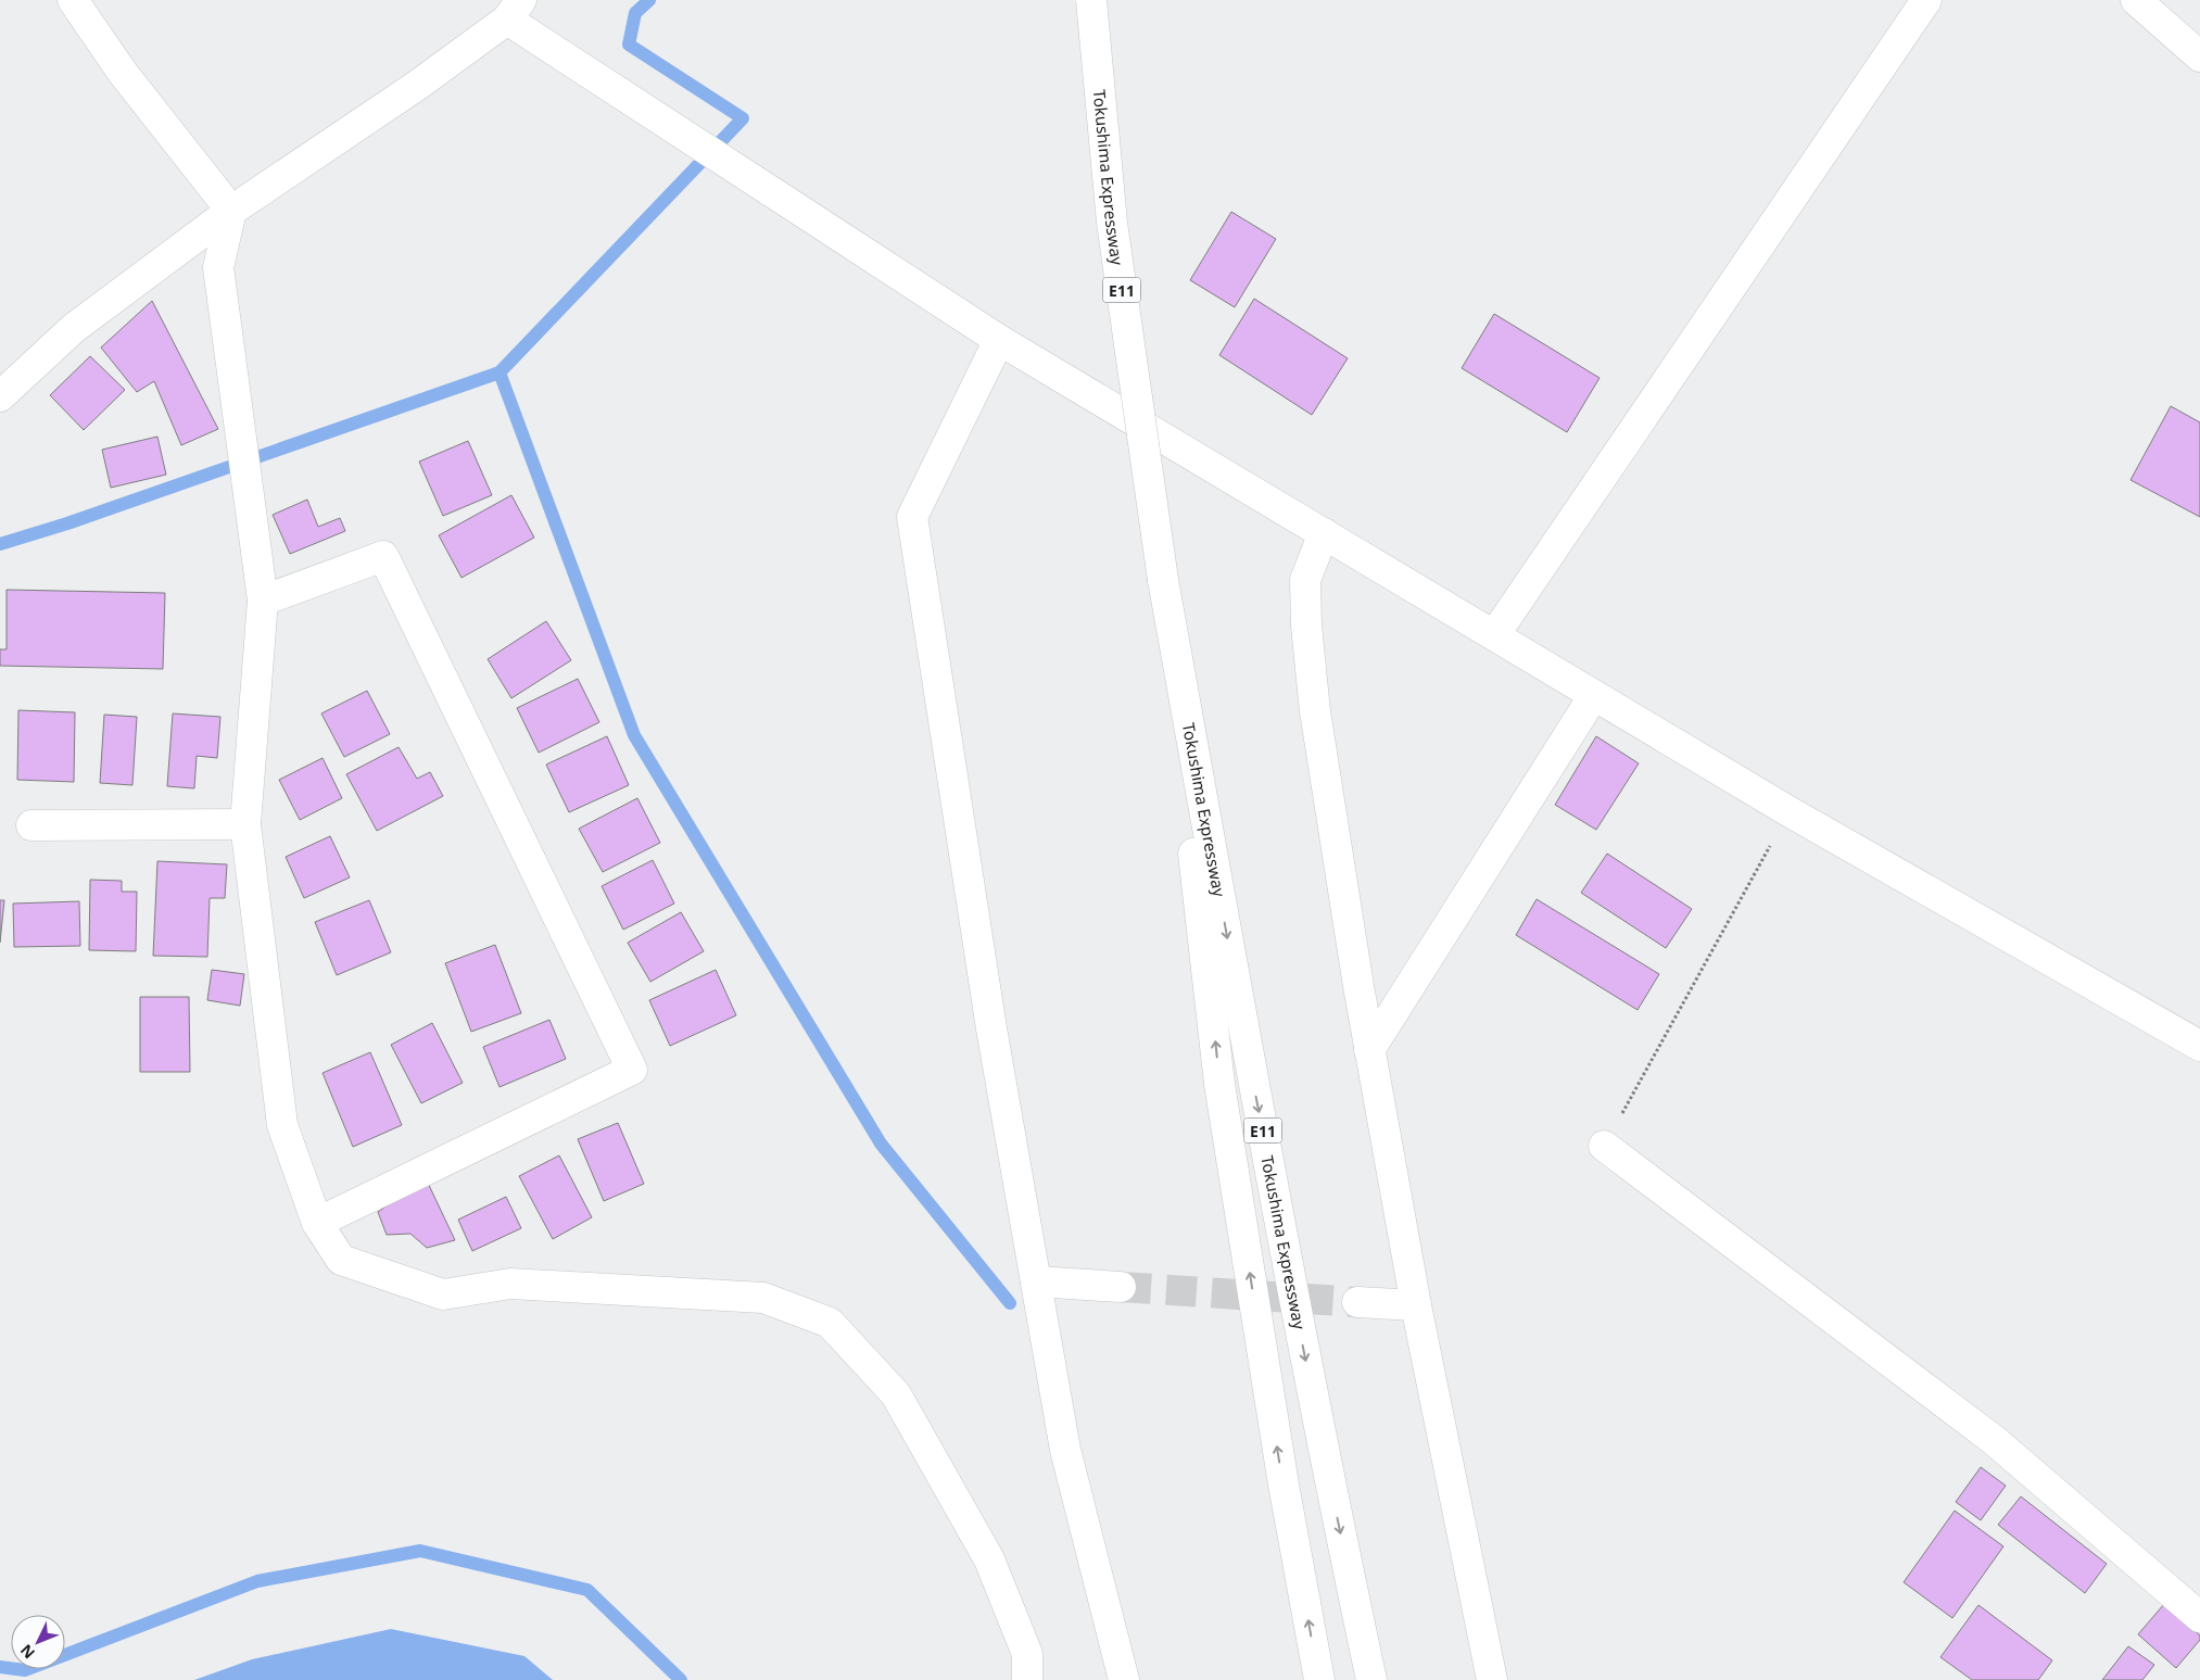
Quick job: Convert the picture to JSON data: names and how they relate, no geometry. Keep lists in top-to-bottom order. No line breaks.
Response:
{"streets":{"main road":["Tokushima Expressway","E11"]},"north":"bottom left"}
